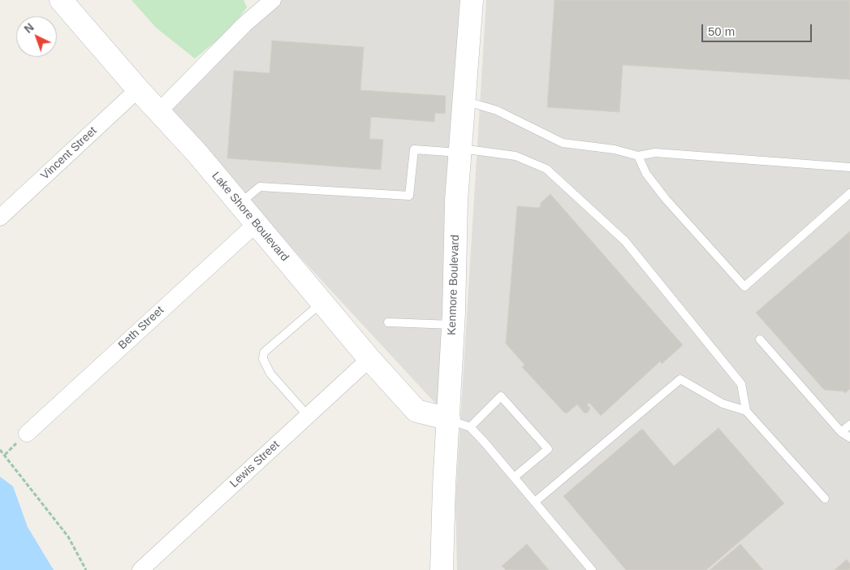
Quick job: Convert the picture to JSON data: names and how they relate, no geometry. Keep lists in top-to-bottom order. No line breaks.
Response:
{"streets":{"main road":["Lake Shore Boulevard","Kenmore Boulevard"],"street":["Vincent Street","Beth Street","Lewis Street"]},"crossings":[["Vincent Street","Lake Shore Boulevard"],["Lake Shore Boulevard","Kenmore Boulevard"],["Lake Shore Boulevard","Beth Street"],["Lake Shore Boulevard","Lewis Street"]],"scale_bar":"50 m","north":"top left"}
